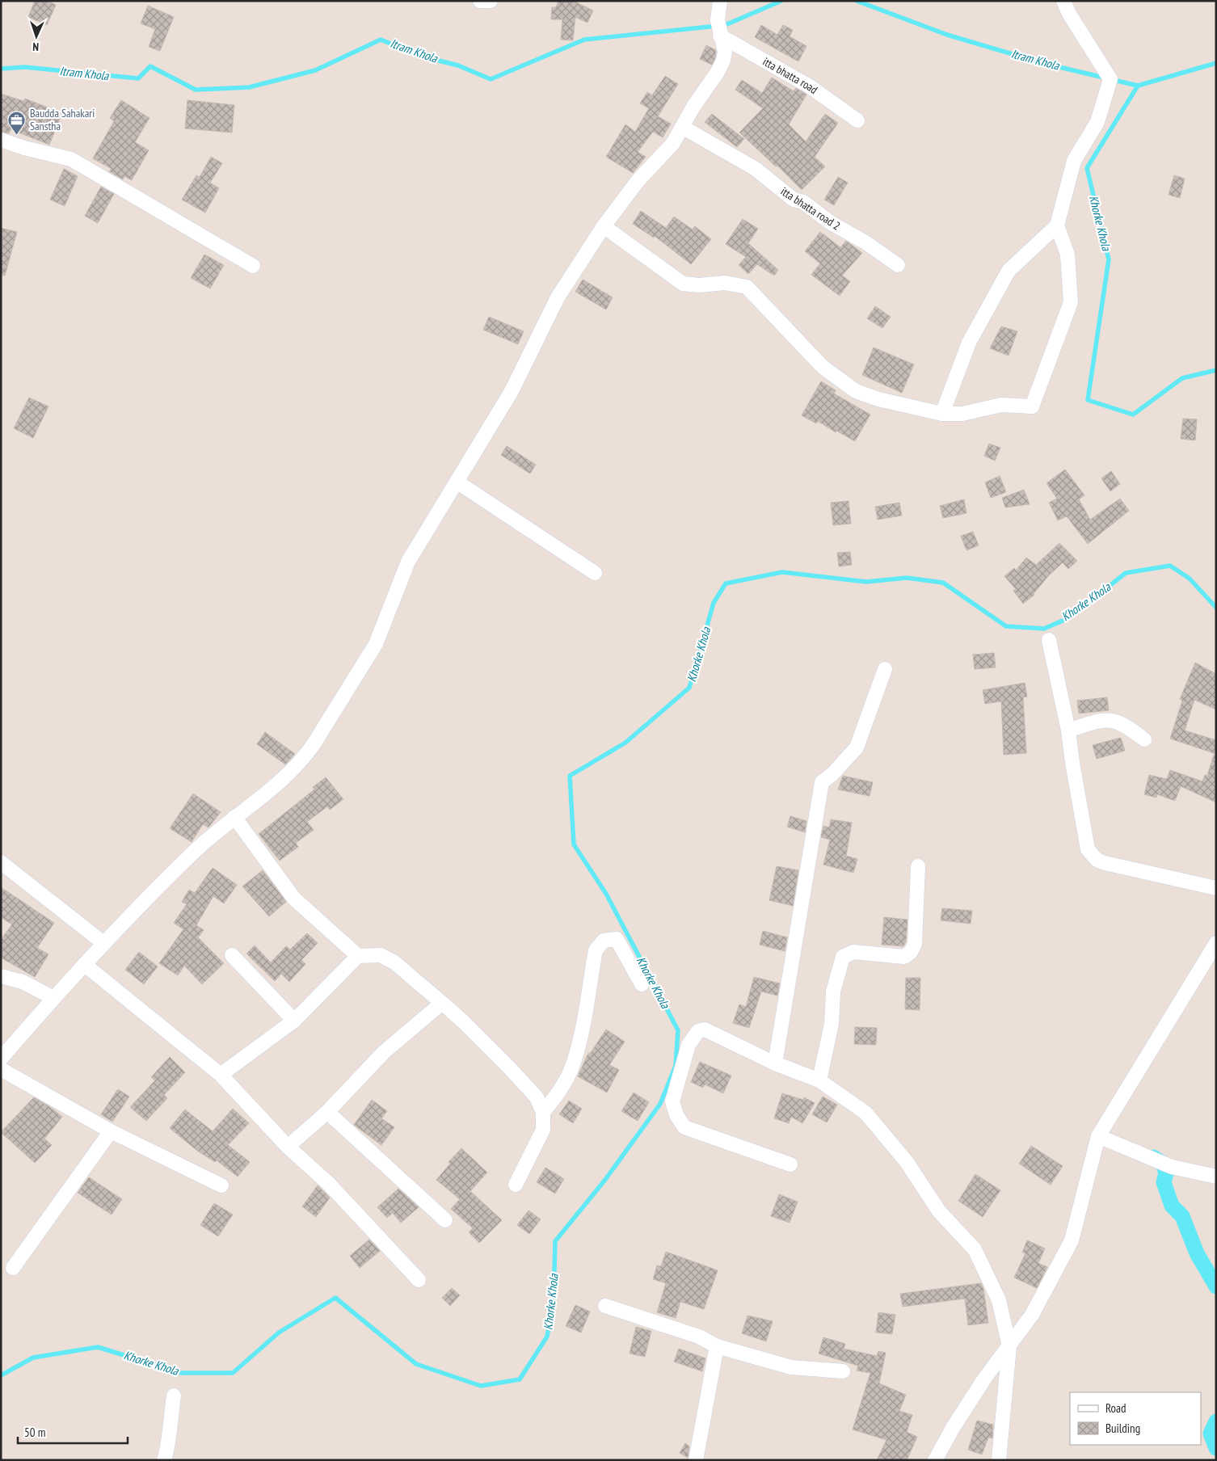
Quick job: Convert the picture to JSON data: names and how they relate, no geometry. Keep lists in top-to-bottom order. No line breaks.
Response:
{"streets":{"street":["itta bhatta road","itta bhatta road 2"]},"water":["Itram Khola","Khorke Khola"],"places":{"office":["Baudda Sahakari Sanstha"]},"legend":["Road","Building"],"scale_bar":"50 m","north":"bottom"}
